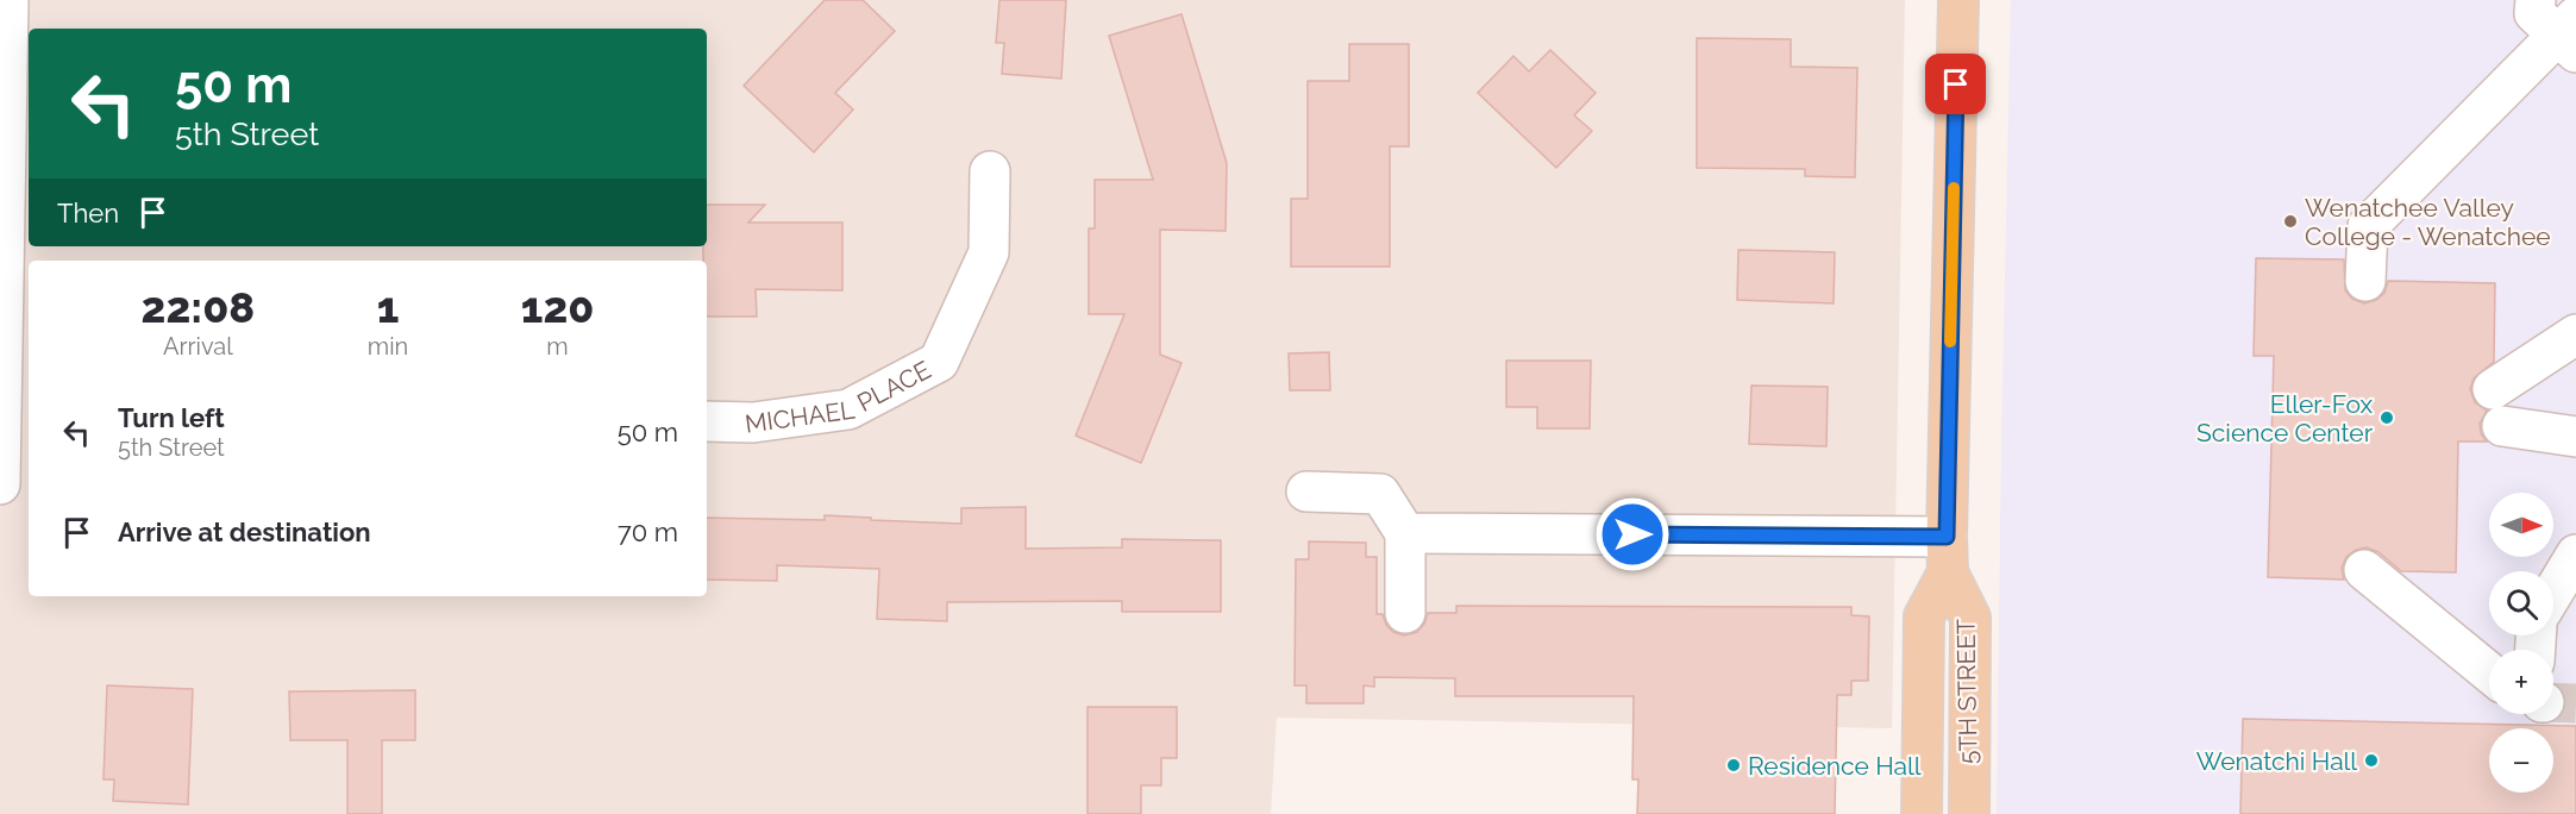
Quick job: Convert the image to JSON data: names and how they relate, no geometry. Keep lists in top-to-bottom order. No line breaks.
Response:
{"streets":{"main road":["5TH STREET"],"street":["MICHAEL PLACE"]},"places":["Wenatchee Valley College - Wenatchee","Eller-Fox Science Center","Wenatchi Hall","Residence Hall"],"north":"right","page":{"turn":["50 m","5th Street"],"then":"Then","eta":["22:08","Arrival","1","min","120","m"],"list":[{"name":"Turn left","note":"5th Street","value":"50 m"},{"name":"Arrive at destination","value":"70 m"}],"map_buttons":["+","−"]}}
